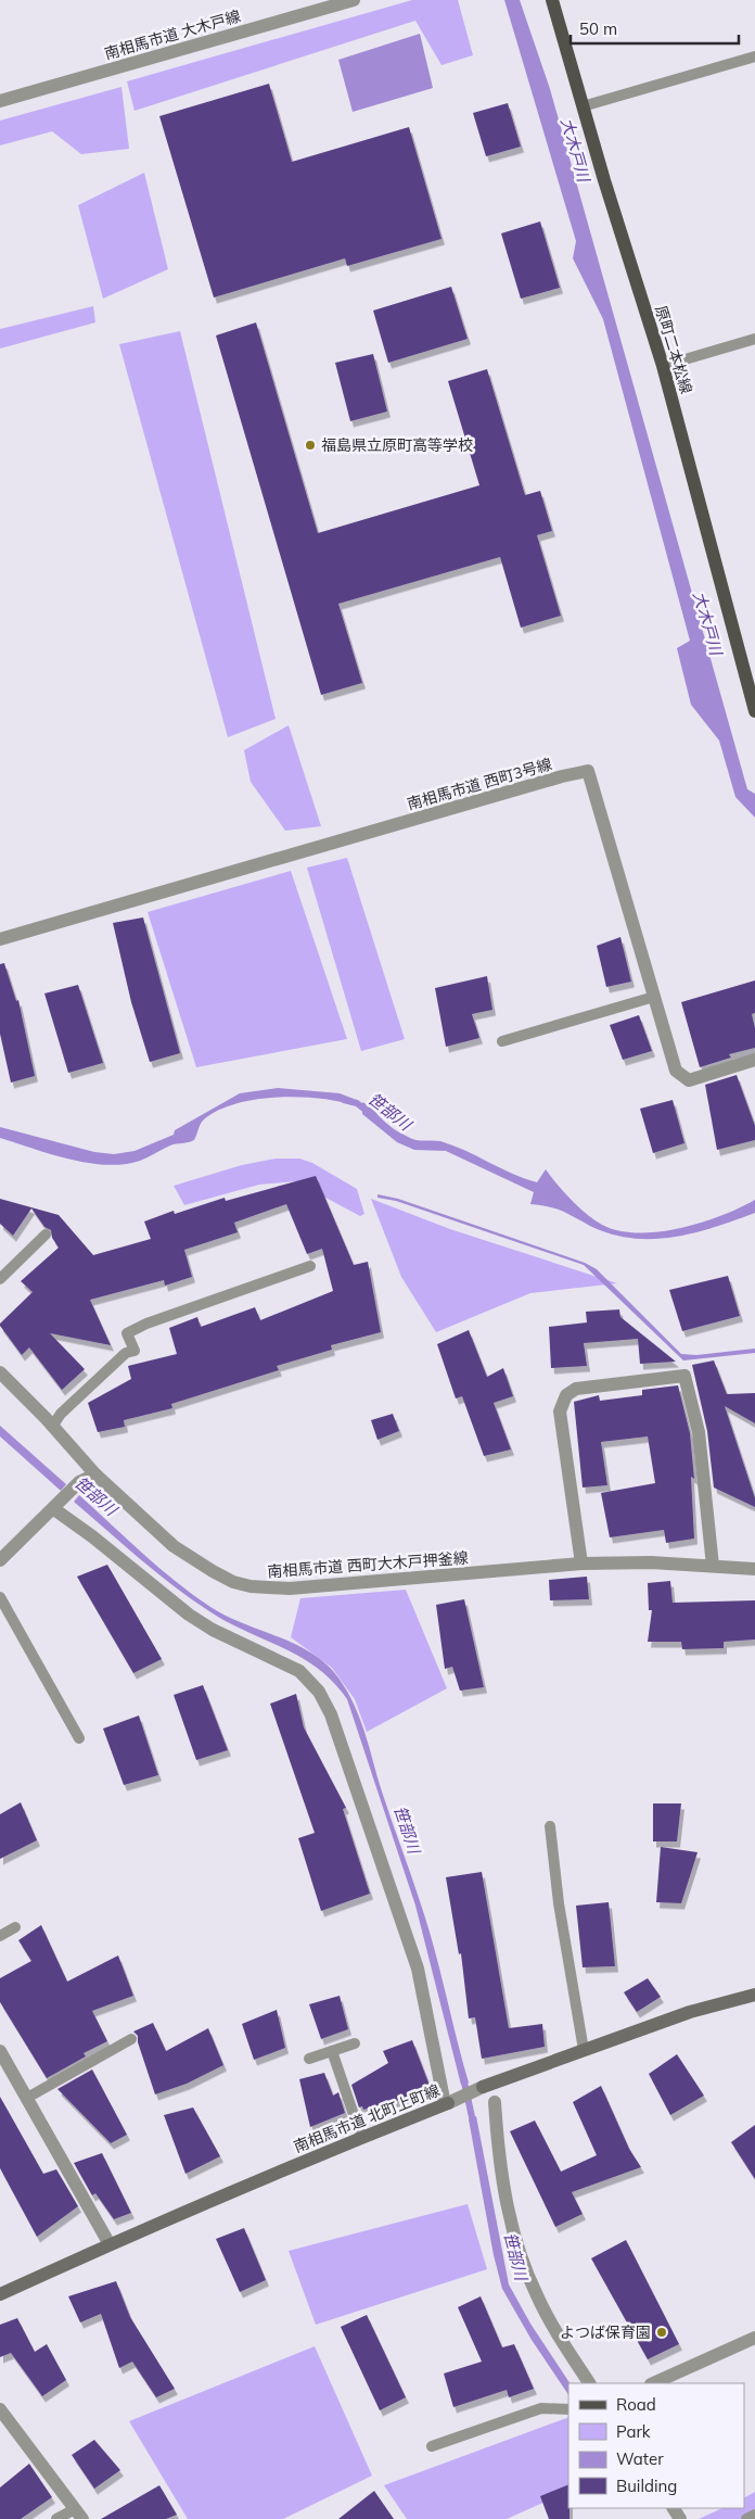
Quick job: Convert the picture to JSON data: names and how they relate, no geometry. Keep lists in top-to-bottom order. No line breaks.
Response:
{"streets":{"main road":["原町二本松線"],"street":["南相馬市道 大木戸線","南相馬市道 西町3号線","南相馬市道 西町大木戸押釜線","南相馬市道 北町上町線"]},"water":["大木戸川","笹部川"],"places":["福島県立原町高等学校","よつば保育園"],"legend":["Road","Park","Water","Building"],"scale_bar":"50 m"}
